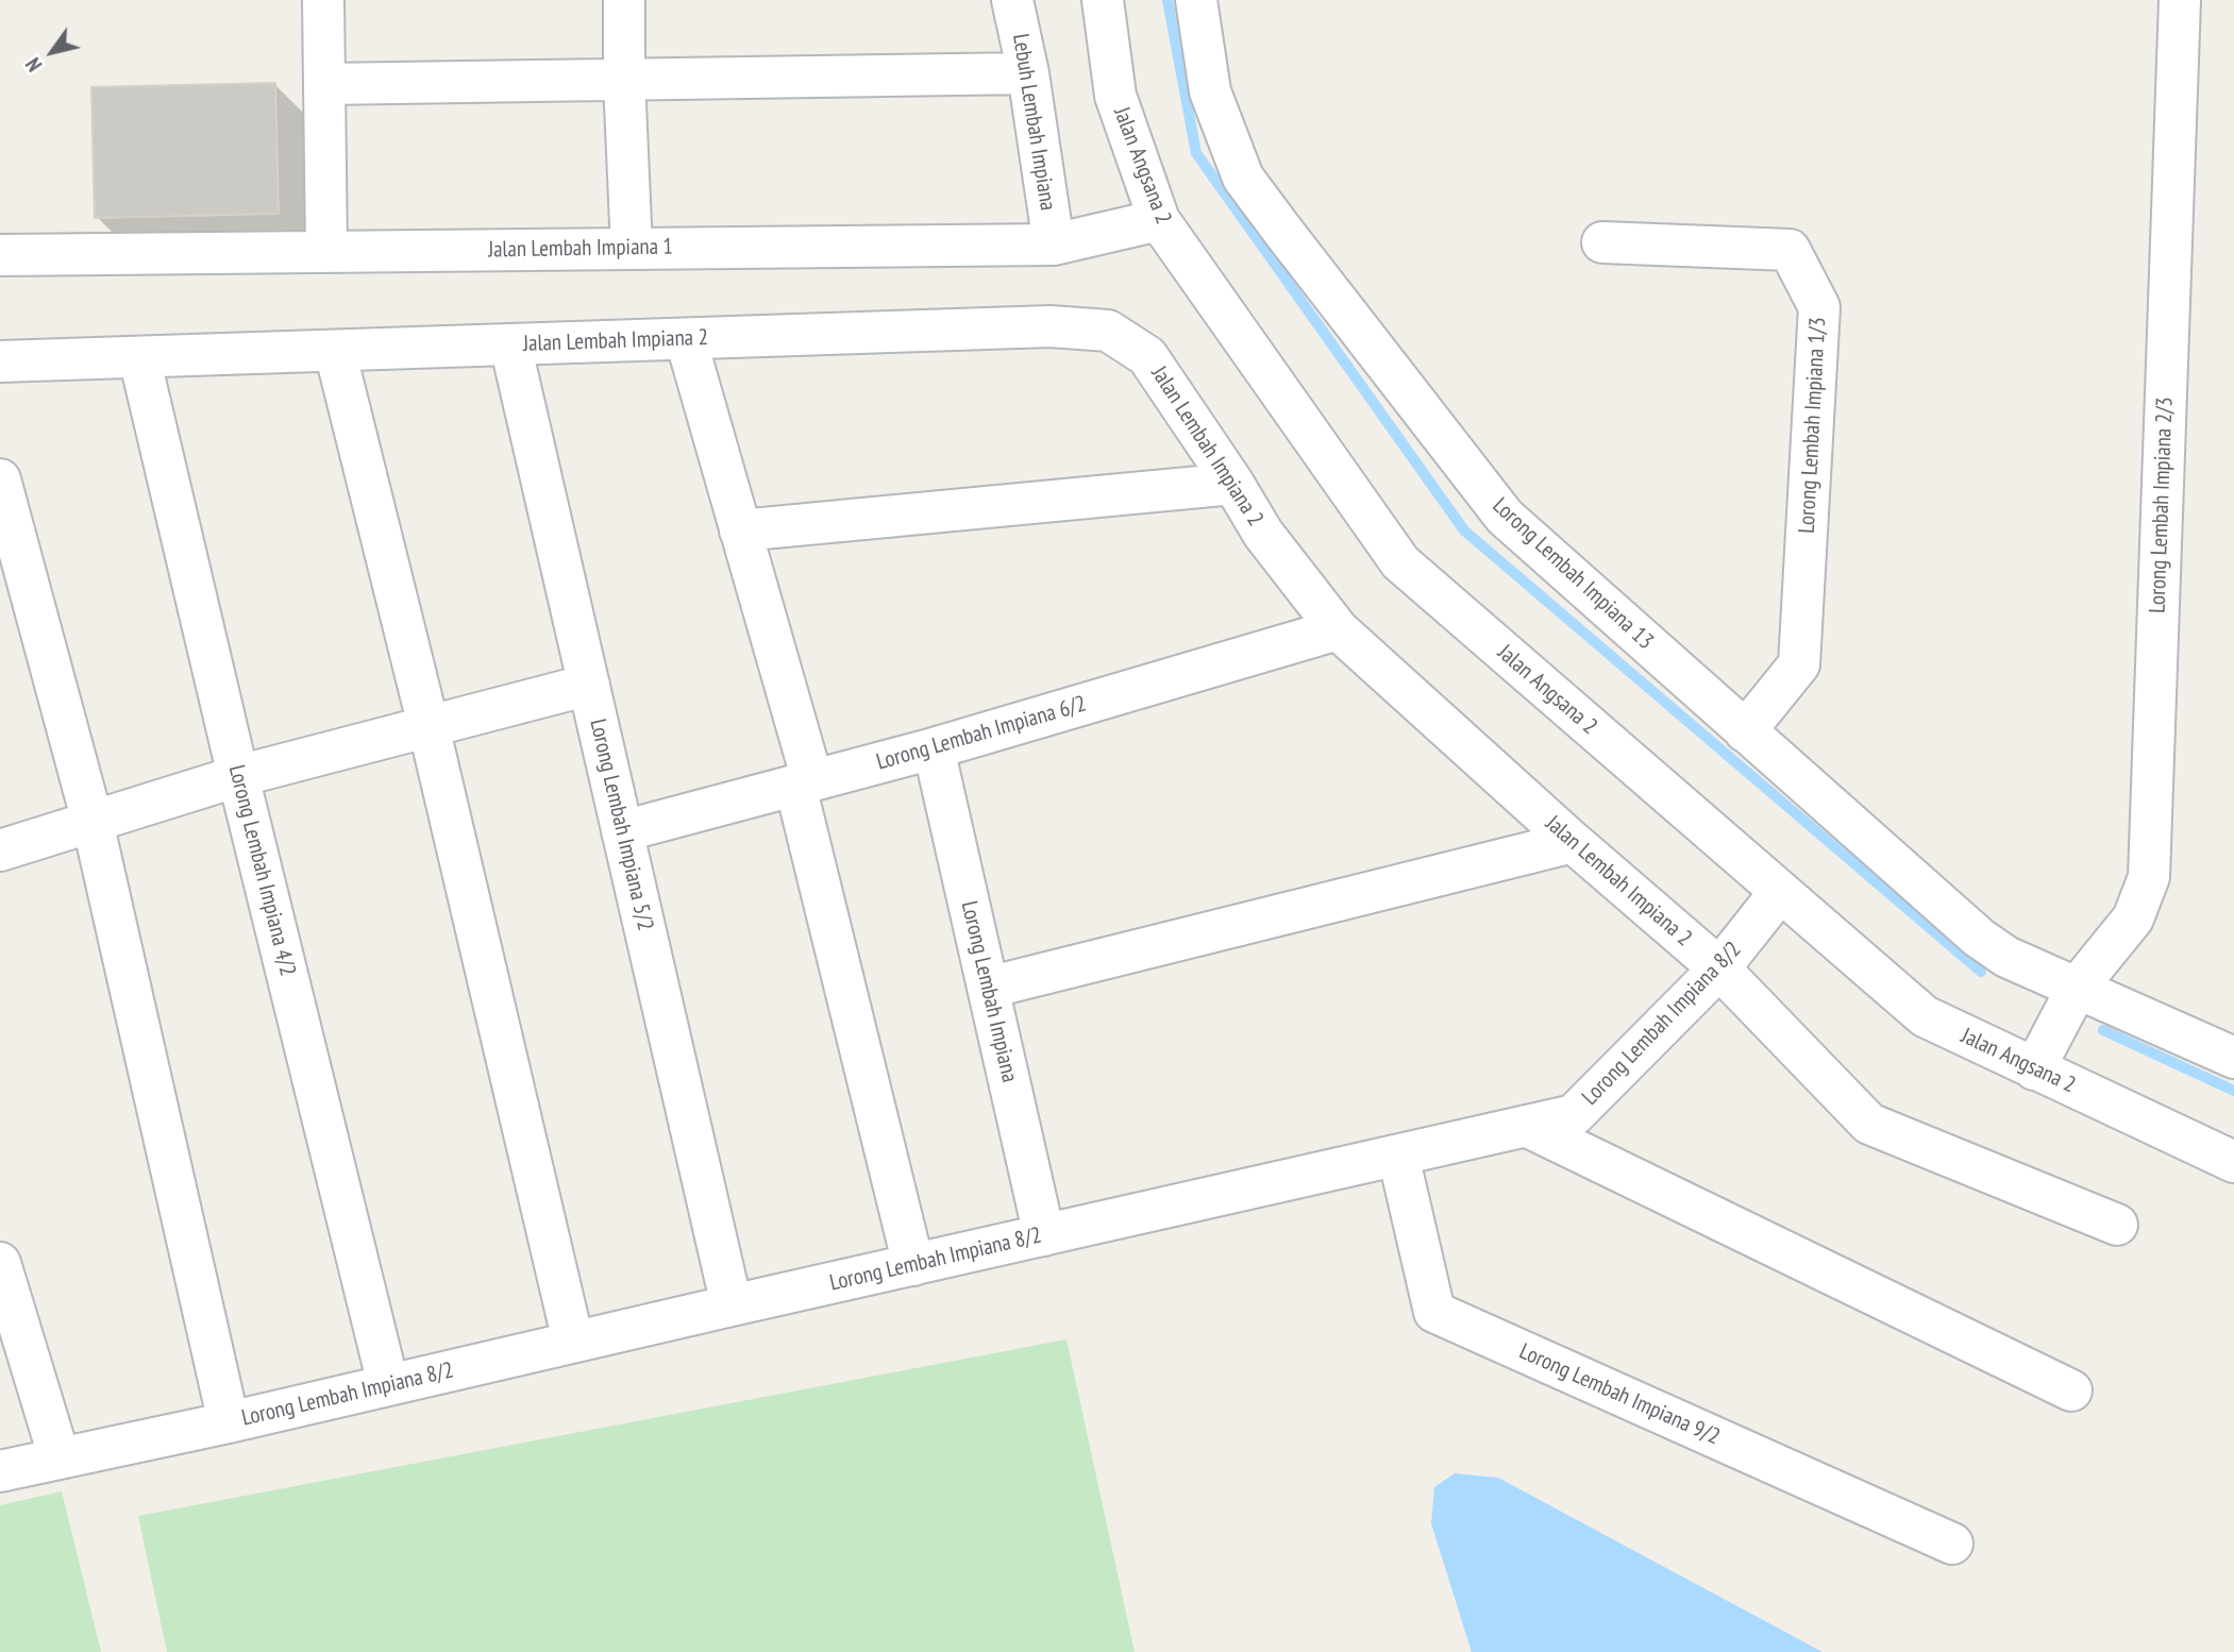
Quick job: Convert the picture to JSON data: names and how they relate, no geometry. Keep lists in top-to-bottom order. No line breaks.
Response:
{"streets":{"street":["Lebuh Lembah Impiana","Jalan Angsana 2","Jalan Lembah Impiana 1","Jalan Lembah Impiana 2","Lorong Lembah Impiana 1/3","Lorong Lembah Impiana 2/3","Lorong Lembah Impiana 13","Lorong Lembah Impiana 6/2","Lorong Lembah Impiana 5/2","Lorong Lembah Impiana 4/2","Lorong Lembah Impiana","Lorong Lembah Impiana 8/2","Lorong Lembah Impiana 9/2"]},"crossings":[["Lebuh Lembah Impiana","Jalan Lembah Impiana 1"],["Jalan Angsana 2","Jalan Lembah Impiana 1"],["Jalan Angsana 2","Lorong Lembah Impiana 2/3"],["Jalan Angsana 2","Lorong Lembah Impiana 8/2"],["Jalan Lembah Impiana 2","Lorong Lembah Impiana 6/2"],["Jalan Lembah Impiana 2","Lorong Lembah Impiana 5/2"],["Jalan Lembah Impiana 2","Lorong Lembah Impiana 4/2"],["Jalan Lembah Impiana 2","Lorong Lembah Impiana 8/2"],["Lorong Lembah Impiana 1/3","Lorong Lembah Impiana 13"],["Lorong Lembah Impiana 2/3","Lorong Lembah Impiana 13"],["Lorong Lembah Impiana 6/2","Lorong Lembah Impiana 5/2"],["Lorong Lembah Impiana 6/2","Lorong Lembah Impiana"],["Lorong Lembah Impiana 5/2","Lorong Lembah Impiana 8/2"],["Lorong Lembah Impiana 4/2","Lorong Lembah Impiana 8/2"],["Lorong Lembah Impiana","Lorong Lembah Impiana 8/2"],["Lorong Lembah Impiana 8/2","Lorong Lembah Impiana 9/2"]],"north":"bottom left"}
